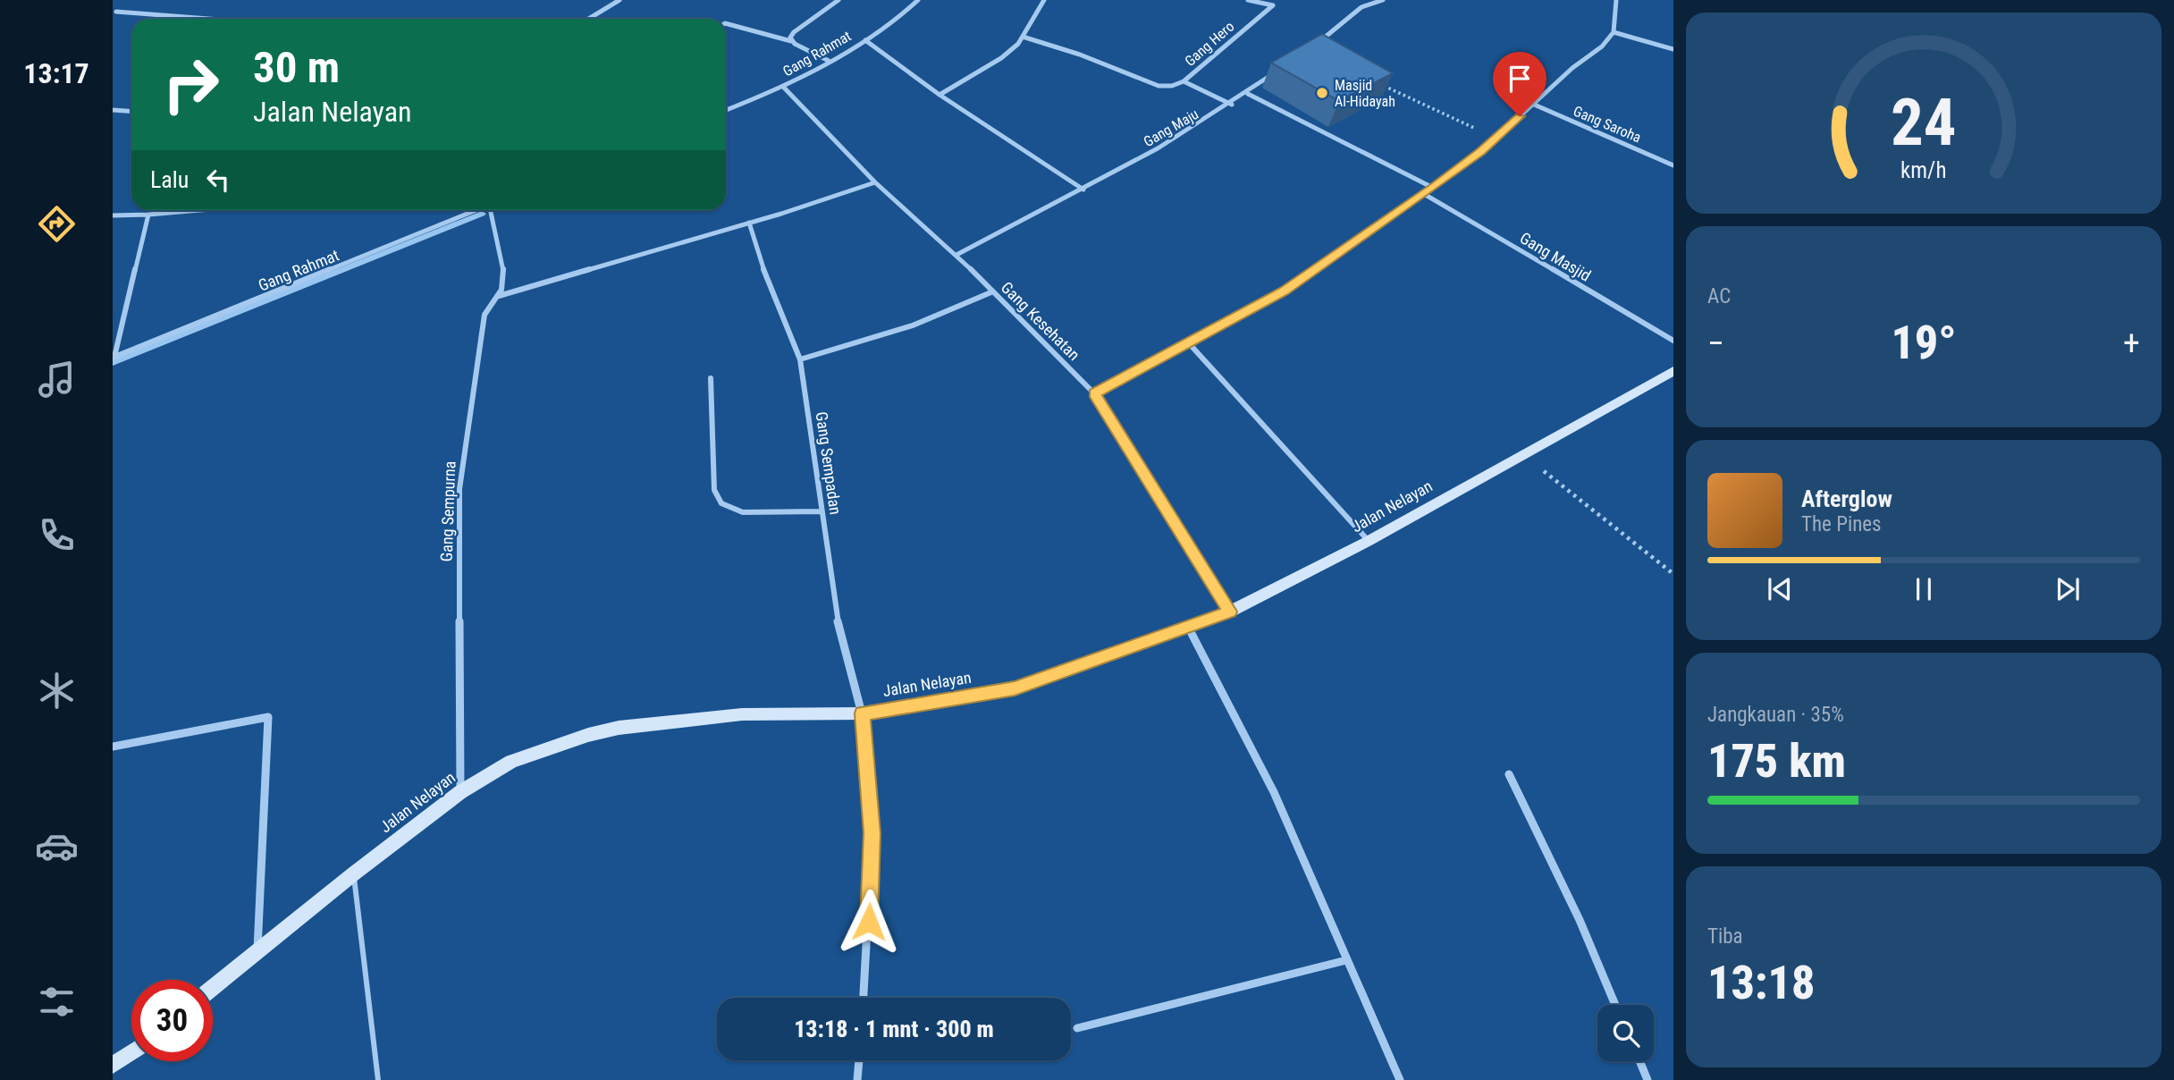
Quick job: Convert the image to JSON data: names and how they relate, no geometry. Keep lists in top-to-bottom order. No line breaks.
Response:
{"streets":{"main road":["Jalan Nelayan"],"street":["Gang Hero","Gang Rahmat","Gang Saroha","Gang Maju","Gang Masjid","Gang Kesehatan","Gang Sempadan","Gang Sempurna"]},"crossings":[["Gang Hero","Gang Maju"],["Gang Rahmat","Gang Kesehatan"],["Gang Maju","Gang Kesehatan"],["Gang Kesehatan","Jalan Nelayan"],["Gang Sempadan","Jalan Nelayan"],["Jalan Nelayan","Gang Sempurna"]],"places":["Masjid Al-Hidayah"],"page":{"tabs":"13:17","turn":["30 m","Jalan Nelayan"],"then":"Lalu","tile":["AC",["Jangkauan · 35%","175 km"],["Tiba","13:18"]],"heat":["−","19°","+"],"song":["Afterglow","The Pines"],"limit":"30","trip":"13:18 · 1 mnt · 300 m","gauge":["24","km/h"]}}
